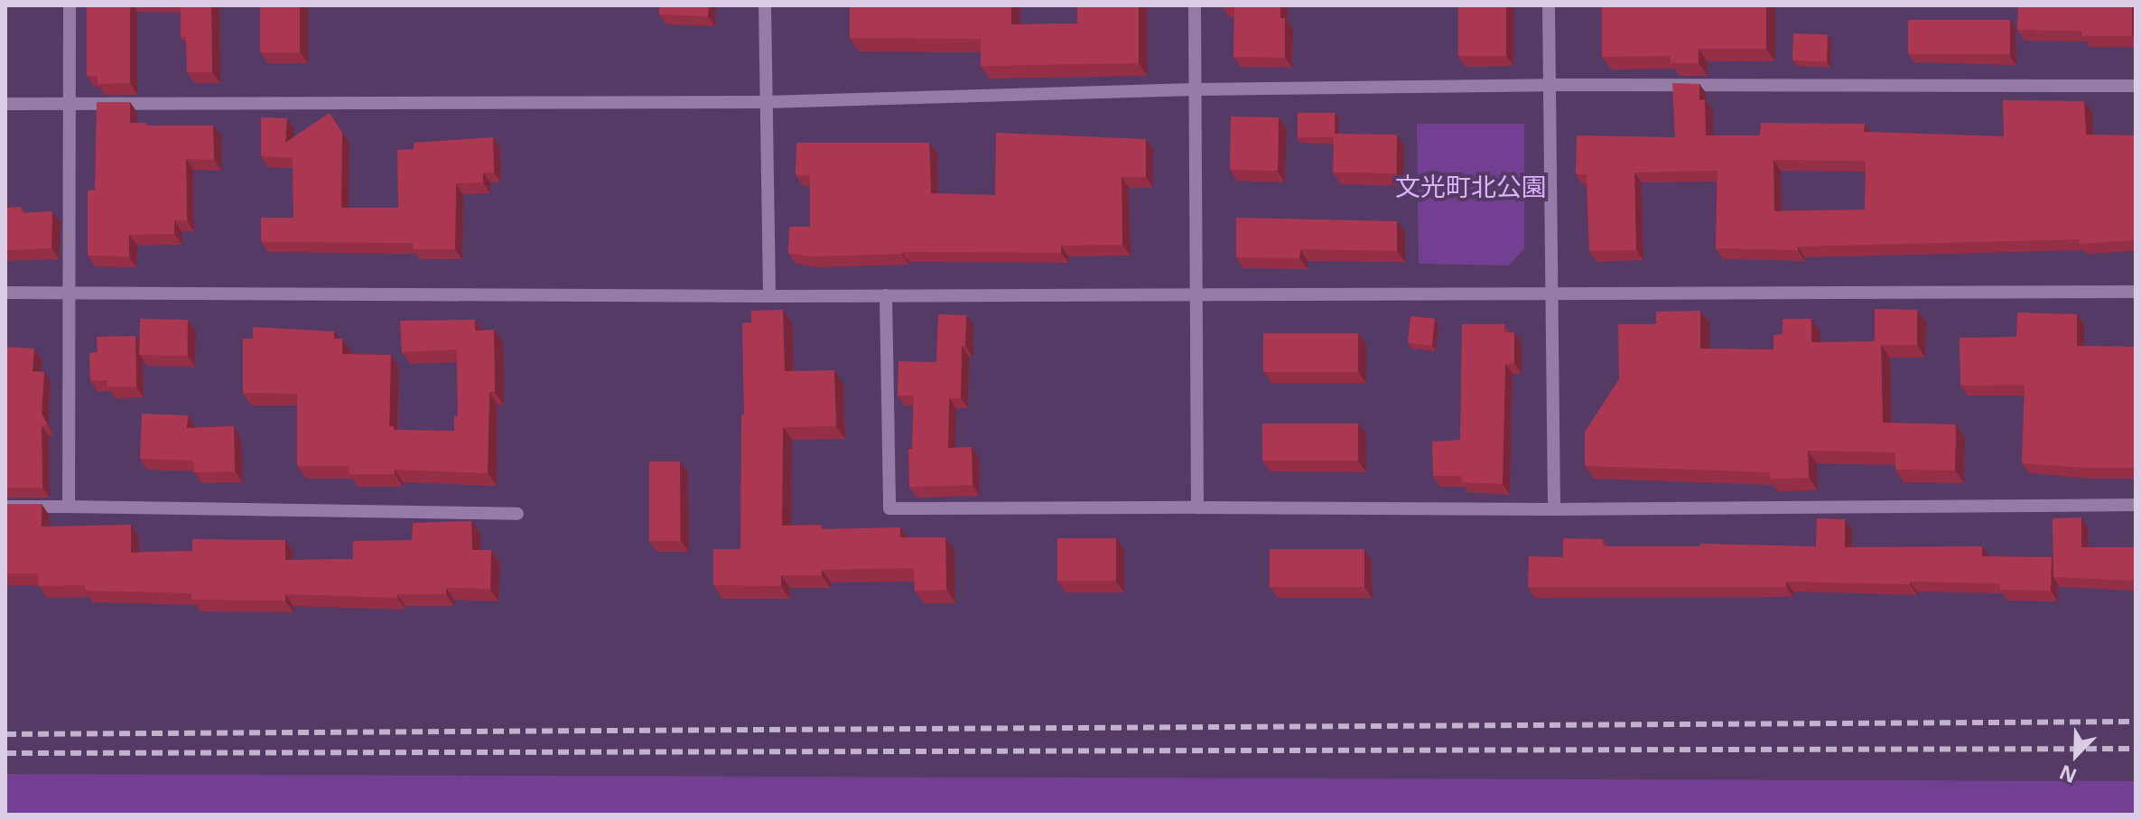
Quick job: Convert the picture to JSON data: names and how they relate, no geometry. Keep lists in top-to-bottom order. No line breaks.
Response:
{"parks":["文光町北公園"],"north":"bottom left"}
